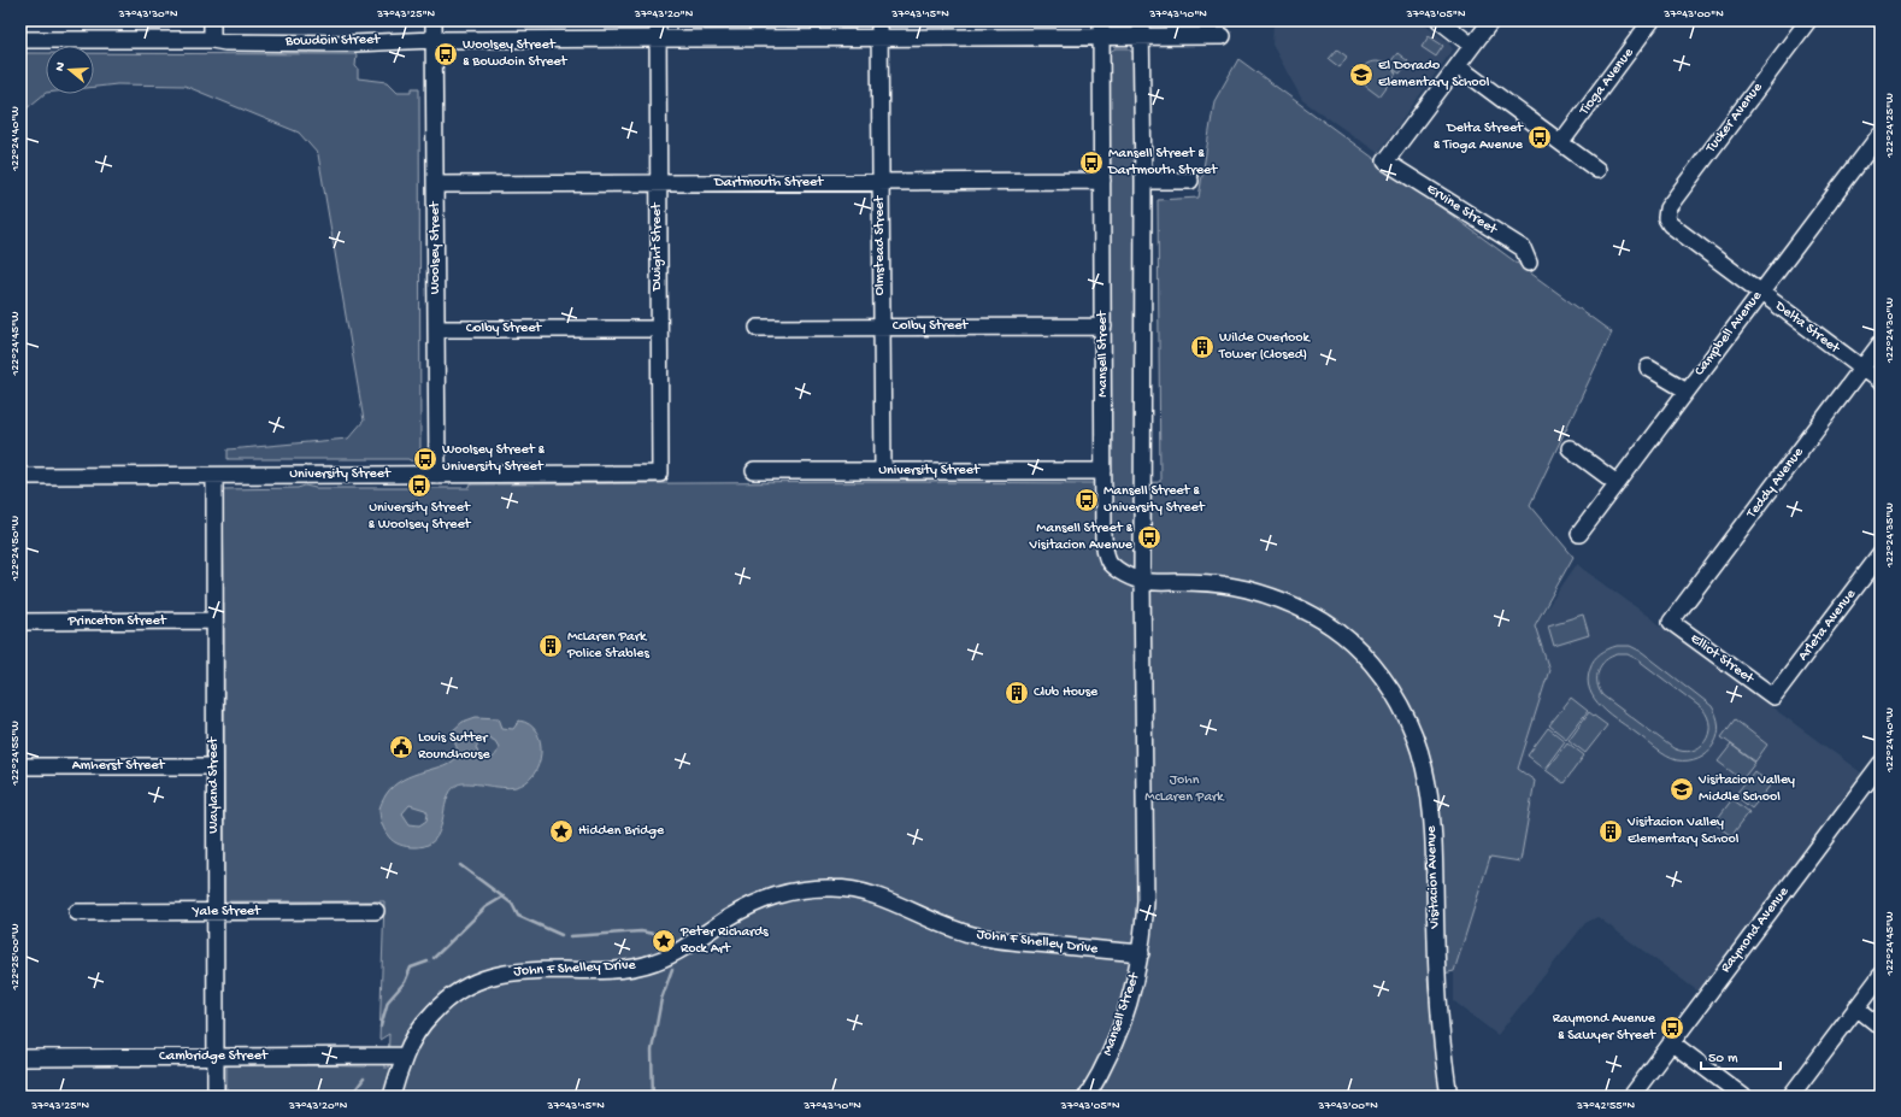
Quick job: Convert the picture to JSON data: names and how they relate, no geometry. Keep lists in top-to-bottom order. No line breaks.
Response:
{"streets":{"street":["Bowdoin Street","Tioga Avenue","Tucker Avenue","Dartmouth Street","Ervine Street","Olmstead Street","Dwight Street","Woolsey Street","Colby Street","Delta Street","Campbell Avenue","Mansell Street","University Street","Teddy Avenue","Princeton Street","Arleta Avenue","Elliot Street","Amherst Street","Wayland Street","Visitacion Avenue","Yale Street","Raymond Avenue","John F Shelley Drive","Cambridge Street"]},"crossings":[["Bowdoin Street","Olmstead Street"],["Bowdoin Street","Dwight Street"],["Bowdoin Street","Woolsey Street"],["Bowdoin Street","Mansell Street"],["Tucker Avenue","Delta Street"],["Dartmouth Street","Olmstead Street"],["Dartmouth Street","Dwight Street"],["Dartmouth Street","Woolsey Street"],["Dartmouth Street","Mansell Street"],["Olmstead Street","Colby Street"],["Olmstead Street","University Street"],["Dwight Street","Colby Street"],["Dwight Street","University Street"],["Woolsey Street","Colby Street"],["Woolsey Street","University Street"],["Colby Street","Mansell Street"],["Delta Street","Campbell Avenue"],["Delta Street","Teddy Avenue"],["Mansell Street","University Street"],["Mansell Street","Visitacion Avenue"],["Mansell Street","John F Shelley Drive"],["University Street","Wayland Street"],["Teddy Avenue","Elliot Street"],["Princeton Street","Wayland Street"],["Arleta Avenue","Elliot Street"],["Amherst Street","Wayland Street"],["Wayland Street","Yale Street"],["Wayland Street","Cambridge Street"],["John F Shelley Drive","Cambridge Street"]],"parks":["John McLaren Park"],"places":{"bus stop":["Woolsey Street & Bowdoin Street","Delta Street & Tioga Avenue","Mansell Street & Dartmouth Street","Woolsey Street & University Street","University Street & Woolsey Street","Mansell Street & University Street","Mansell Street & Visitacion Avenue","Raymond Avenue & Sawyer Street"],"school or university":["El Dorado Elementary School","Visitacion Valley Middle School"],"building":["Wilde Overlook Tower (Closed)","McLaren Park Police Stables","Club House","Visitacion Valley Elementary School"],"public building":["Louis Sutter Roundhouse"],"place":["Hidden Bridge","Peter Richards Rock Art"]},"scale_bar":"50 m","north":"left","coordinates":["37°43'30\"N","37°43'25\"N","37°43'20\"N","37°43'15\"N","37°43'10\"N","37°43'05\"N","37°43'00\"N","122°24'25\"W","122°24'40\"W","122°24'30\"W","122°24'45\"W","122°24'35\"W","122°24'50\"W","122°24'55\"W","122°25'00\"W","37°42'55\"N"]}
